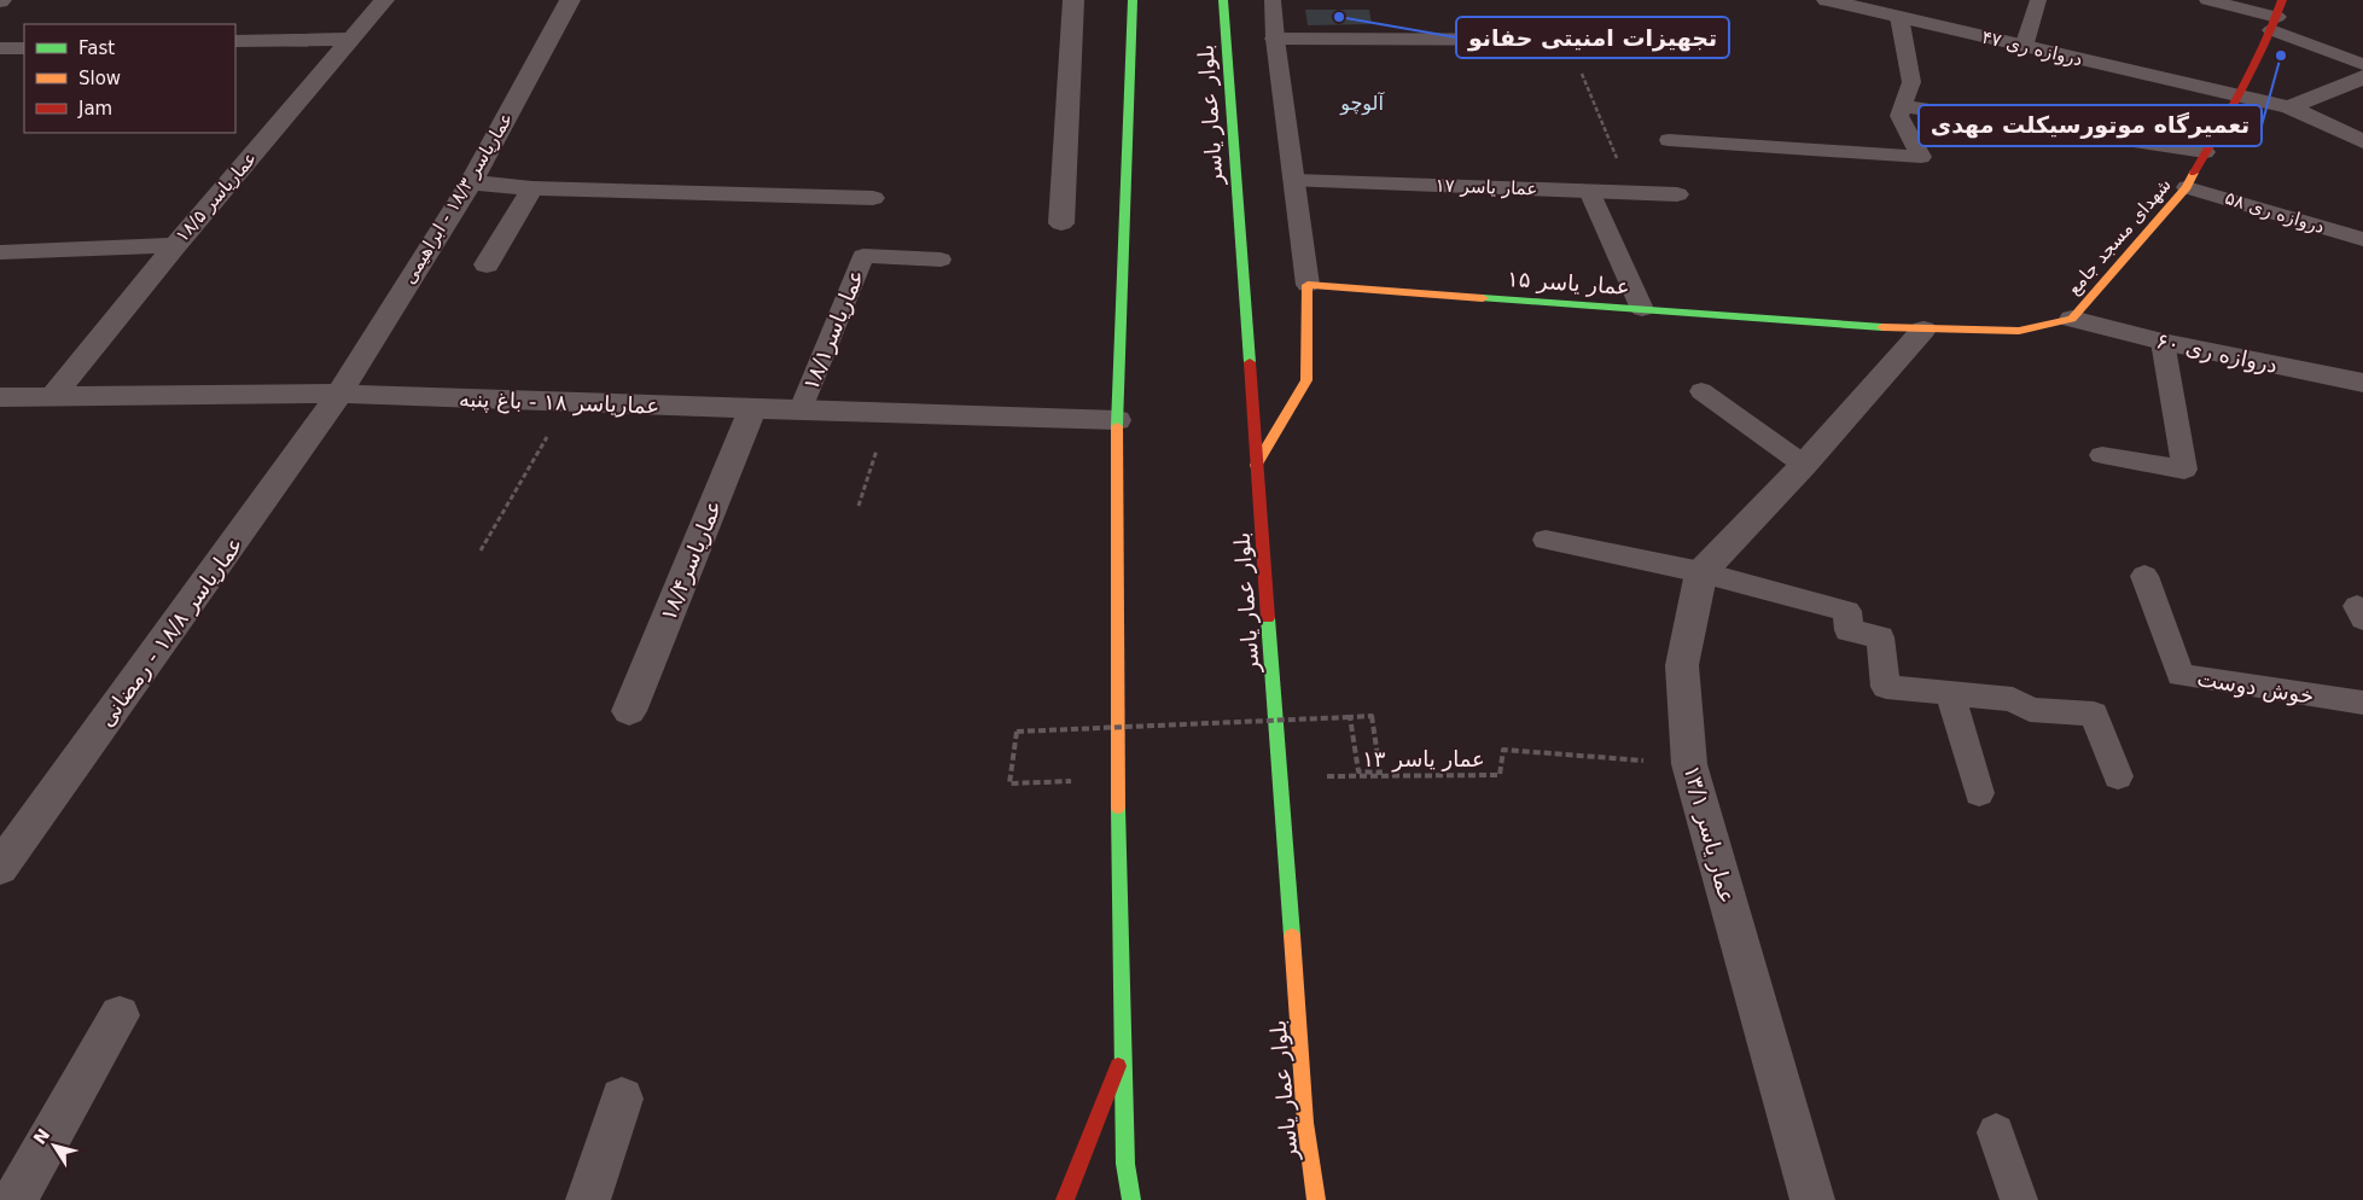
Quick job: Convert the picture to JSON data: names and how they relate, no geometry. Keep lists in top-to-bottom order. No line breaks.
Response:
{"streets":{"main road":["بلوار عمار یاسر","شهدای مسجد جامع","عمار یاسر ۱۵"],"street":["دروازه ری ۴۷","عمار یاسر ۱۷","عماریاسر ۱۸/۵","عماریاسر ۱۸/۳ - ابراهیمی","دروازه ری ۶۰","عماریاسر ۱۸ - باغ پنبه","عماریاسر۱۸/۴","عماریاسر ۱۸/۸ - رمضانی","عمار یاسر ۱۳/۱"],"lane":["دروازه ری ۵۸","عماریاسر۱۸/۱","خوش دوست"],"path":["عمار یاسر ۱۳"]},"crossings":[["دروازه ری ۴۷","شهدای مسجد جامع"],["بلوار عمار یاسر","عمار یاسر ۱۳"],["عماریاسر ۱۸/۵","عماریاسر ۱۸ - باغ پنبه"],["عماریاسر ۱۸/۳ - ابراهیمی","عماریاسر ۱۸ - باغ پنبه"],["عماریاسر ۱۸/۳ - ابراهیمی","عماریاسر ۱۸/۸ - رمضانی"],["دروازه ری ۵۸","شهدای مسجد جامع"],["شهدای مسجد جامع","عمار یاسر ۱۵"],["شهدای مسجد جامع","دروازه ری ۶۰"],["عماریاسر۱۸/۱","عماریاسر ۱۸ - باغ پنبه"],["عماریاسر ۱۸ - باغ پنبه","عماریاسر۱۸/۴"],["عماریاسر ۱۸ - باغ پنبه","عماریاسر ۱۸/۸ - رمضانی"],["عمار یاسر ۱۳","عمار یاسر ۱۳/۱"]],"districts":["آلوچو"],"places":["تجهیزات امنیتی حفانو","تعمیرگاه موتورسیکلت مهدی"],"legend":["Fast","Slow","Jam"],"north":"top left"}
